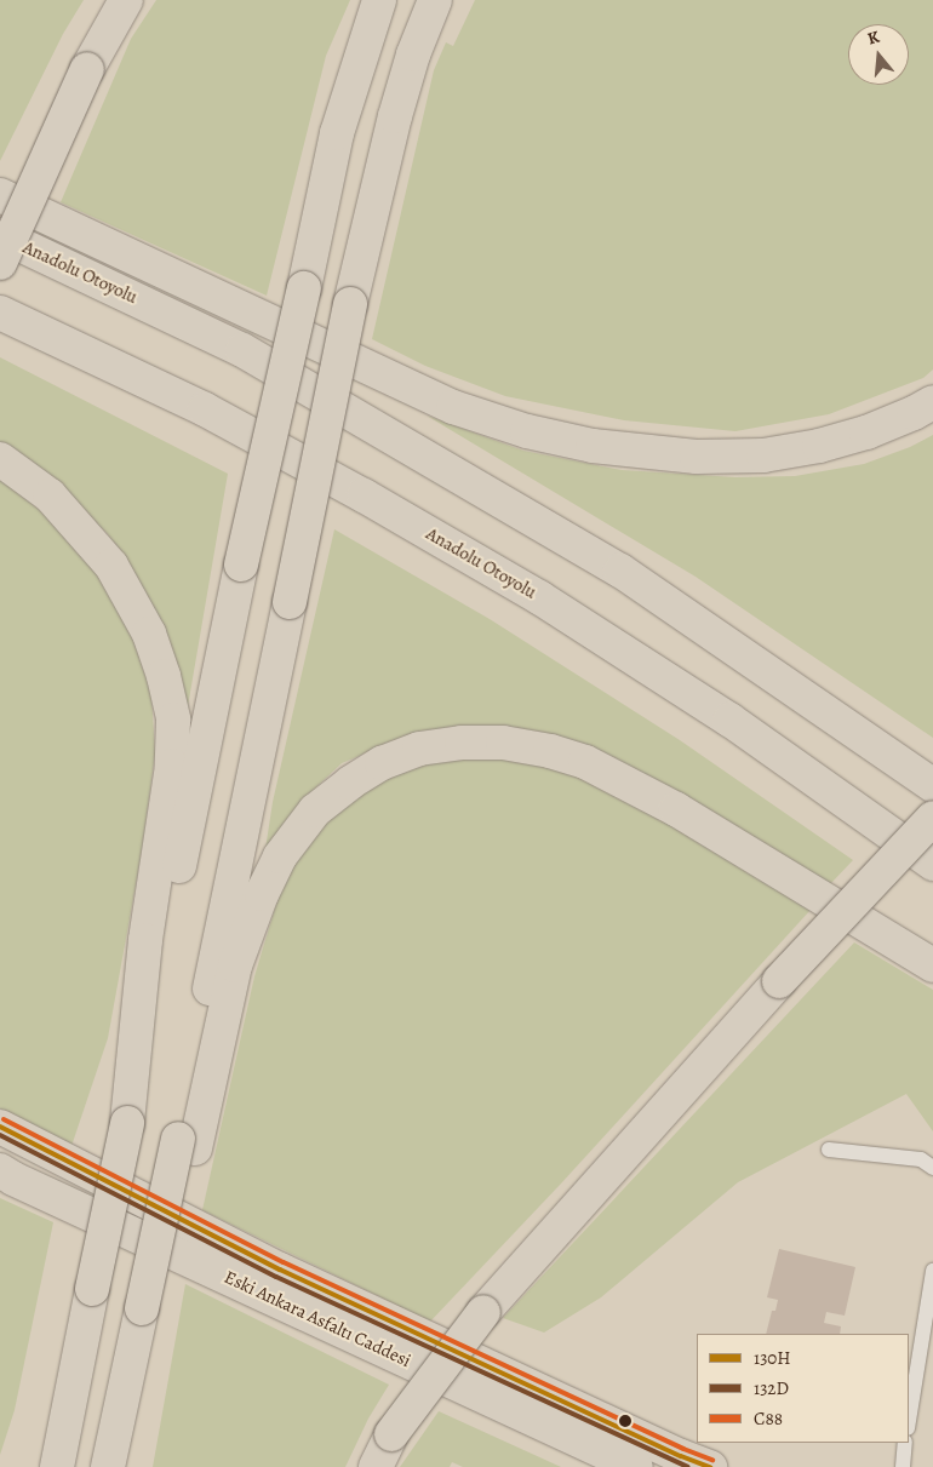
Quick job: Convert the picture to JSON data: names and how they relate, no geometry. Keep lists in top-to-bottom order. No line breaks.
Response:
{"streets":{"main road":["Anadolu Otoyolu","Eski Ankara Asfaltı Caddesi"]},"lines":["transit line C88","transit line 130H","transit line 132D"],"legend":["130H","132D","C88"],"north":"top"}
